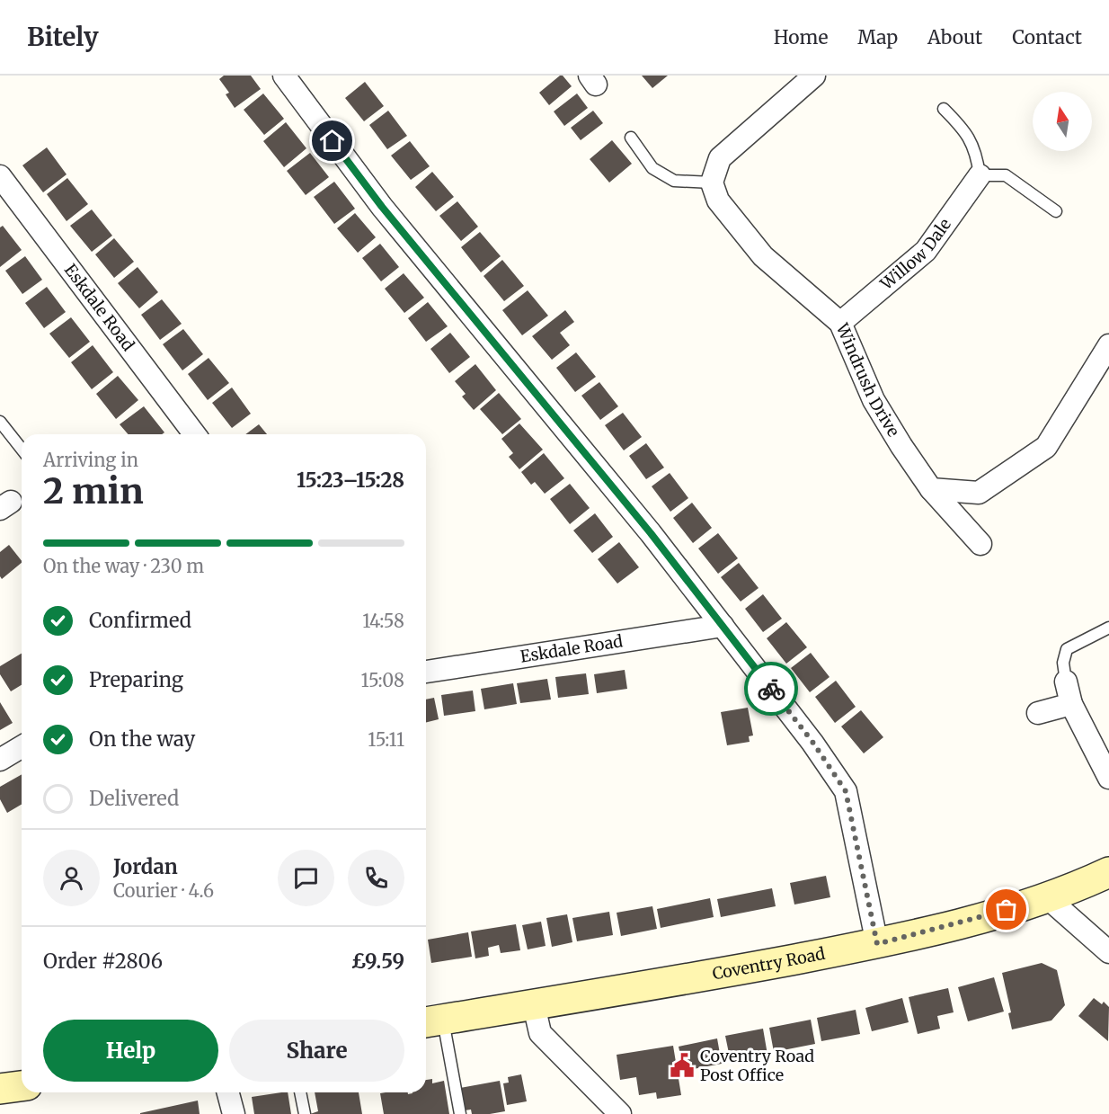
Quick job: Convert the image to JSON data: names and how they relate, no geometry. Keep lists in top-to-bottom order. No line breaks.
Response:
{"streets":{"main road":["Coventry Road"],"street":["Willow Dale","Eskdale Road","Windrush Drive"]},"crossings":[["Willow Dale","Windrush Drive"]],"places":{"public building":["Coventry Road Post Office"]},"north":"top","page":{"header":"Bitely","nav":["Home","Map","About","Contact"],"heading":["2 min","Arriving in","15:23–15:28"],"panel":["Jordan","Courier · 4.6","Order #2806","£9.59"],"bar":"On the way · 230 m","list":[["Confirmed","14:58"],["Preparing","15:08"],["On the way","15:11"],"Delivered"],"buttons":["Help","Share"]}}
